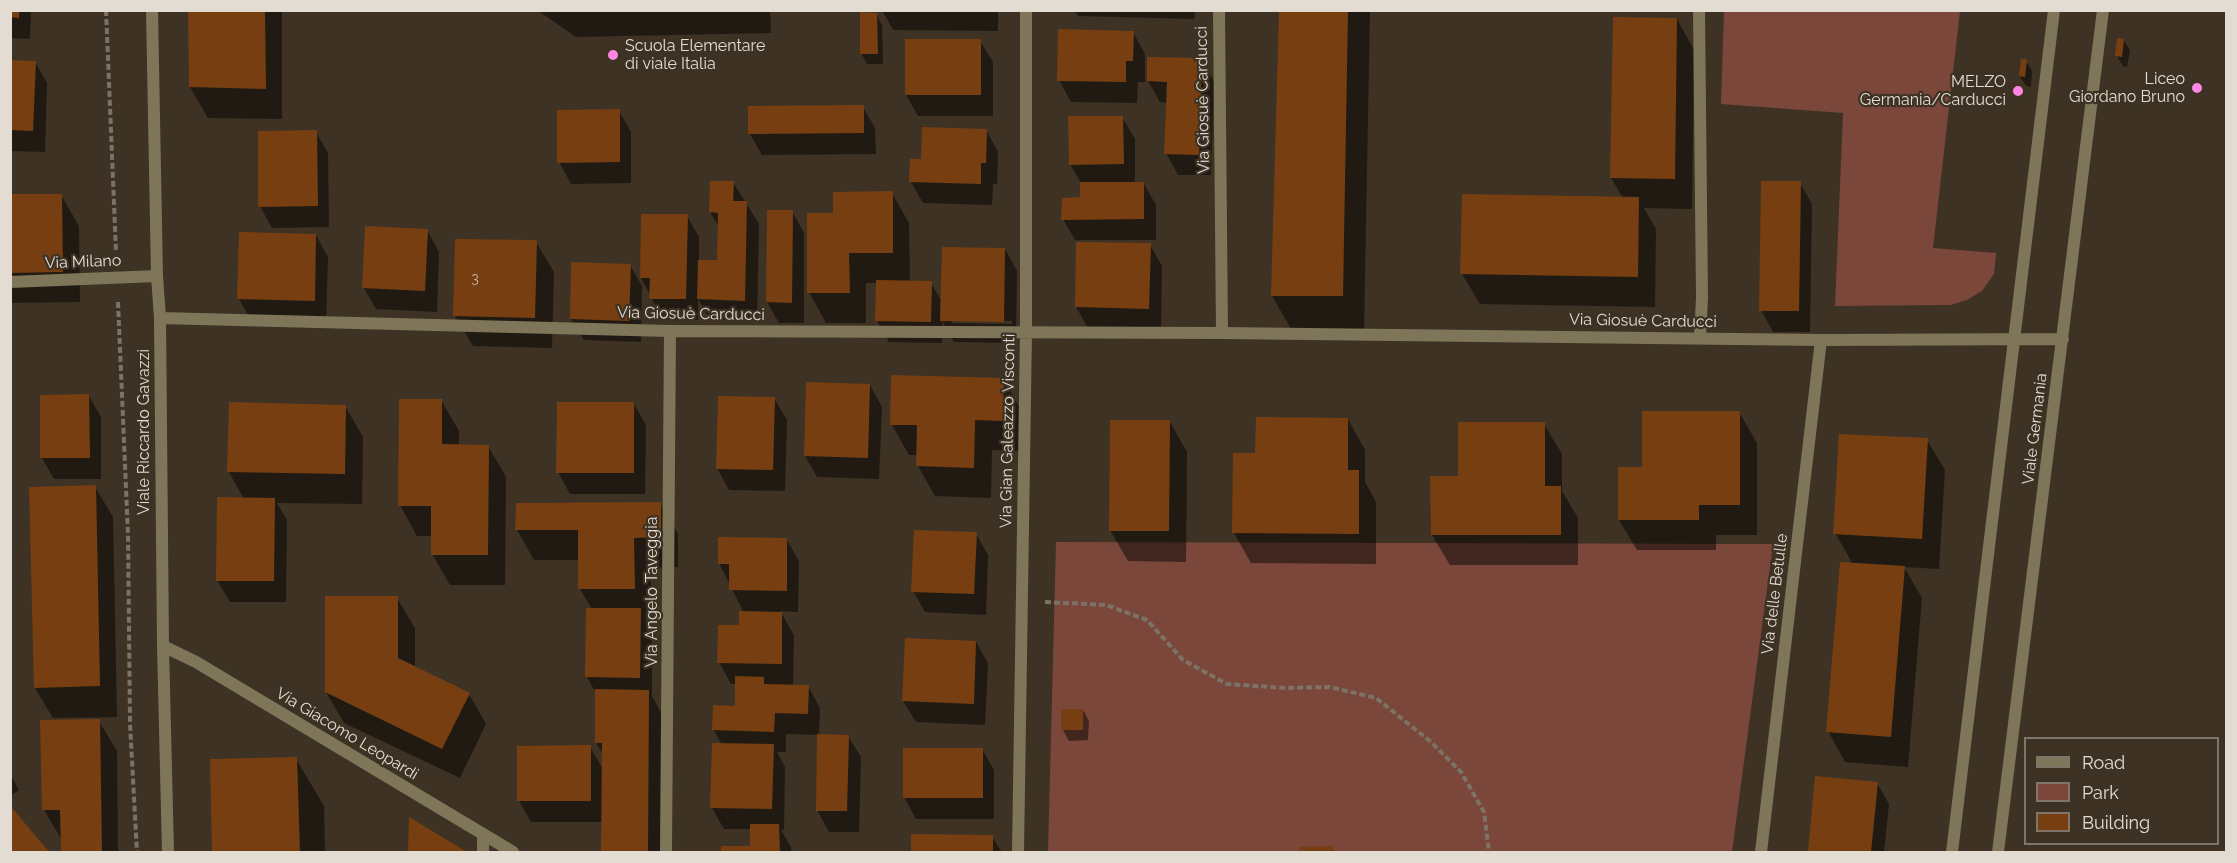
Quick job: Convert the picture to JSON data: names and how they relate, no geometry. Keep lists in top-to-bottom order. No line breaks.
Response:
{"streets":{"street":["Via Giosuè Carducci","Via Milano","Viale Germania","Via Gian Galeazzo Visconti","Viale Riccardo Gavazzi","Via Angelo Taveggia","Via delle Betulle","Via Giacomo Leopardi"]},"crossings":[["Via Giosuè Carducci","Viale Germania"],["Via Giosuè Carducci","Via Gian Galeazzo Visconti"],["Via Giosuè Carducci","Viale Riccardo Gavazzi"],["Via Giosuè Carducci","Via Angelo Taveggia"],["Via Giosuè Carducci","Via delle Betulle"],["Via Milano","Viale Riccardo Gavazzi"],["Viale Riccardo Gavazzi","Via Giacomo Leopardi"]],"places":["Scuola Elementare di viale Italia","Liceo Giordano Bruno","MELZO Germania/Carducci"],"house_numbers":["3"],"legend":["Road","Park","Building"]}
